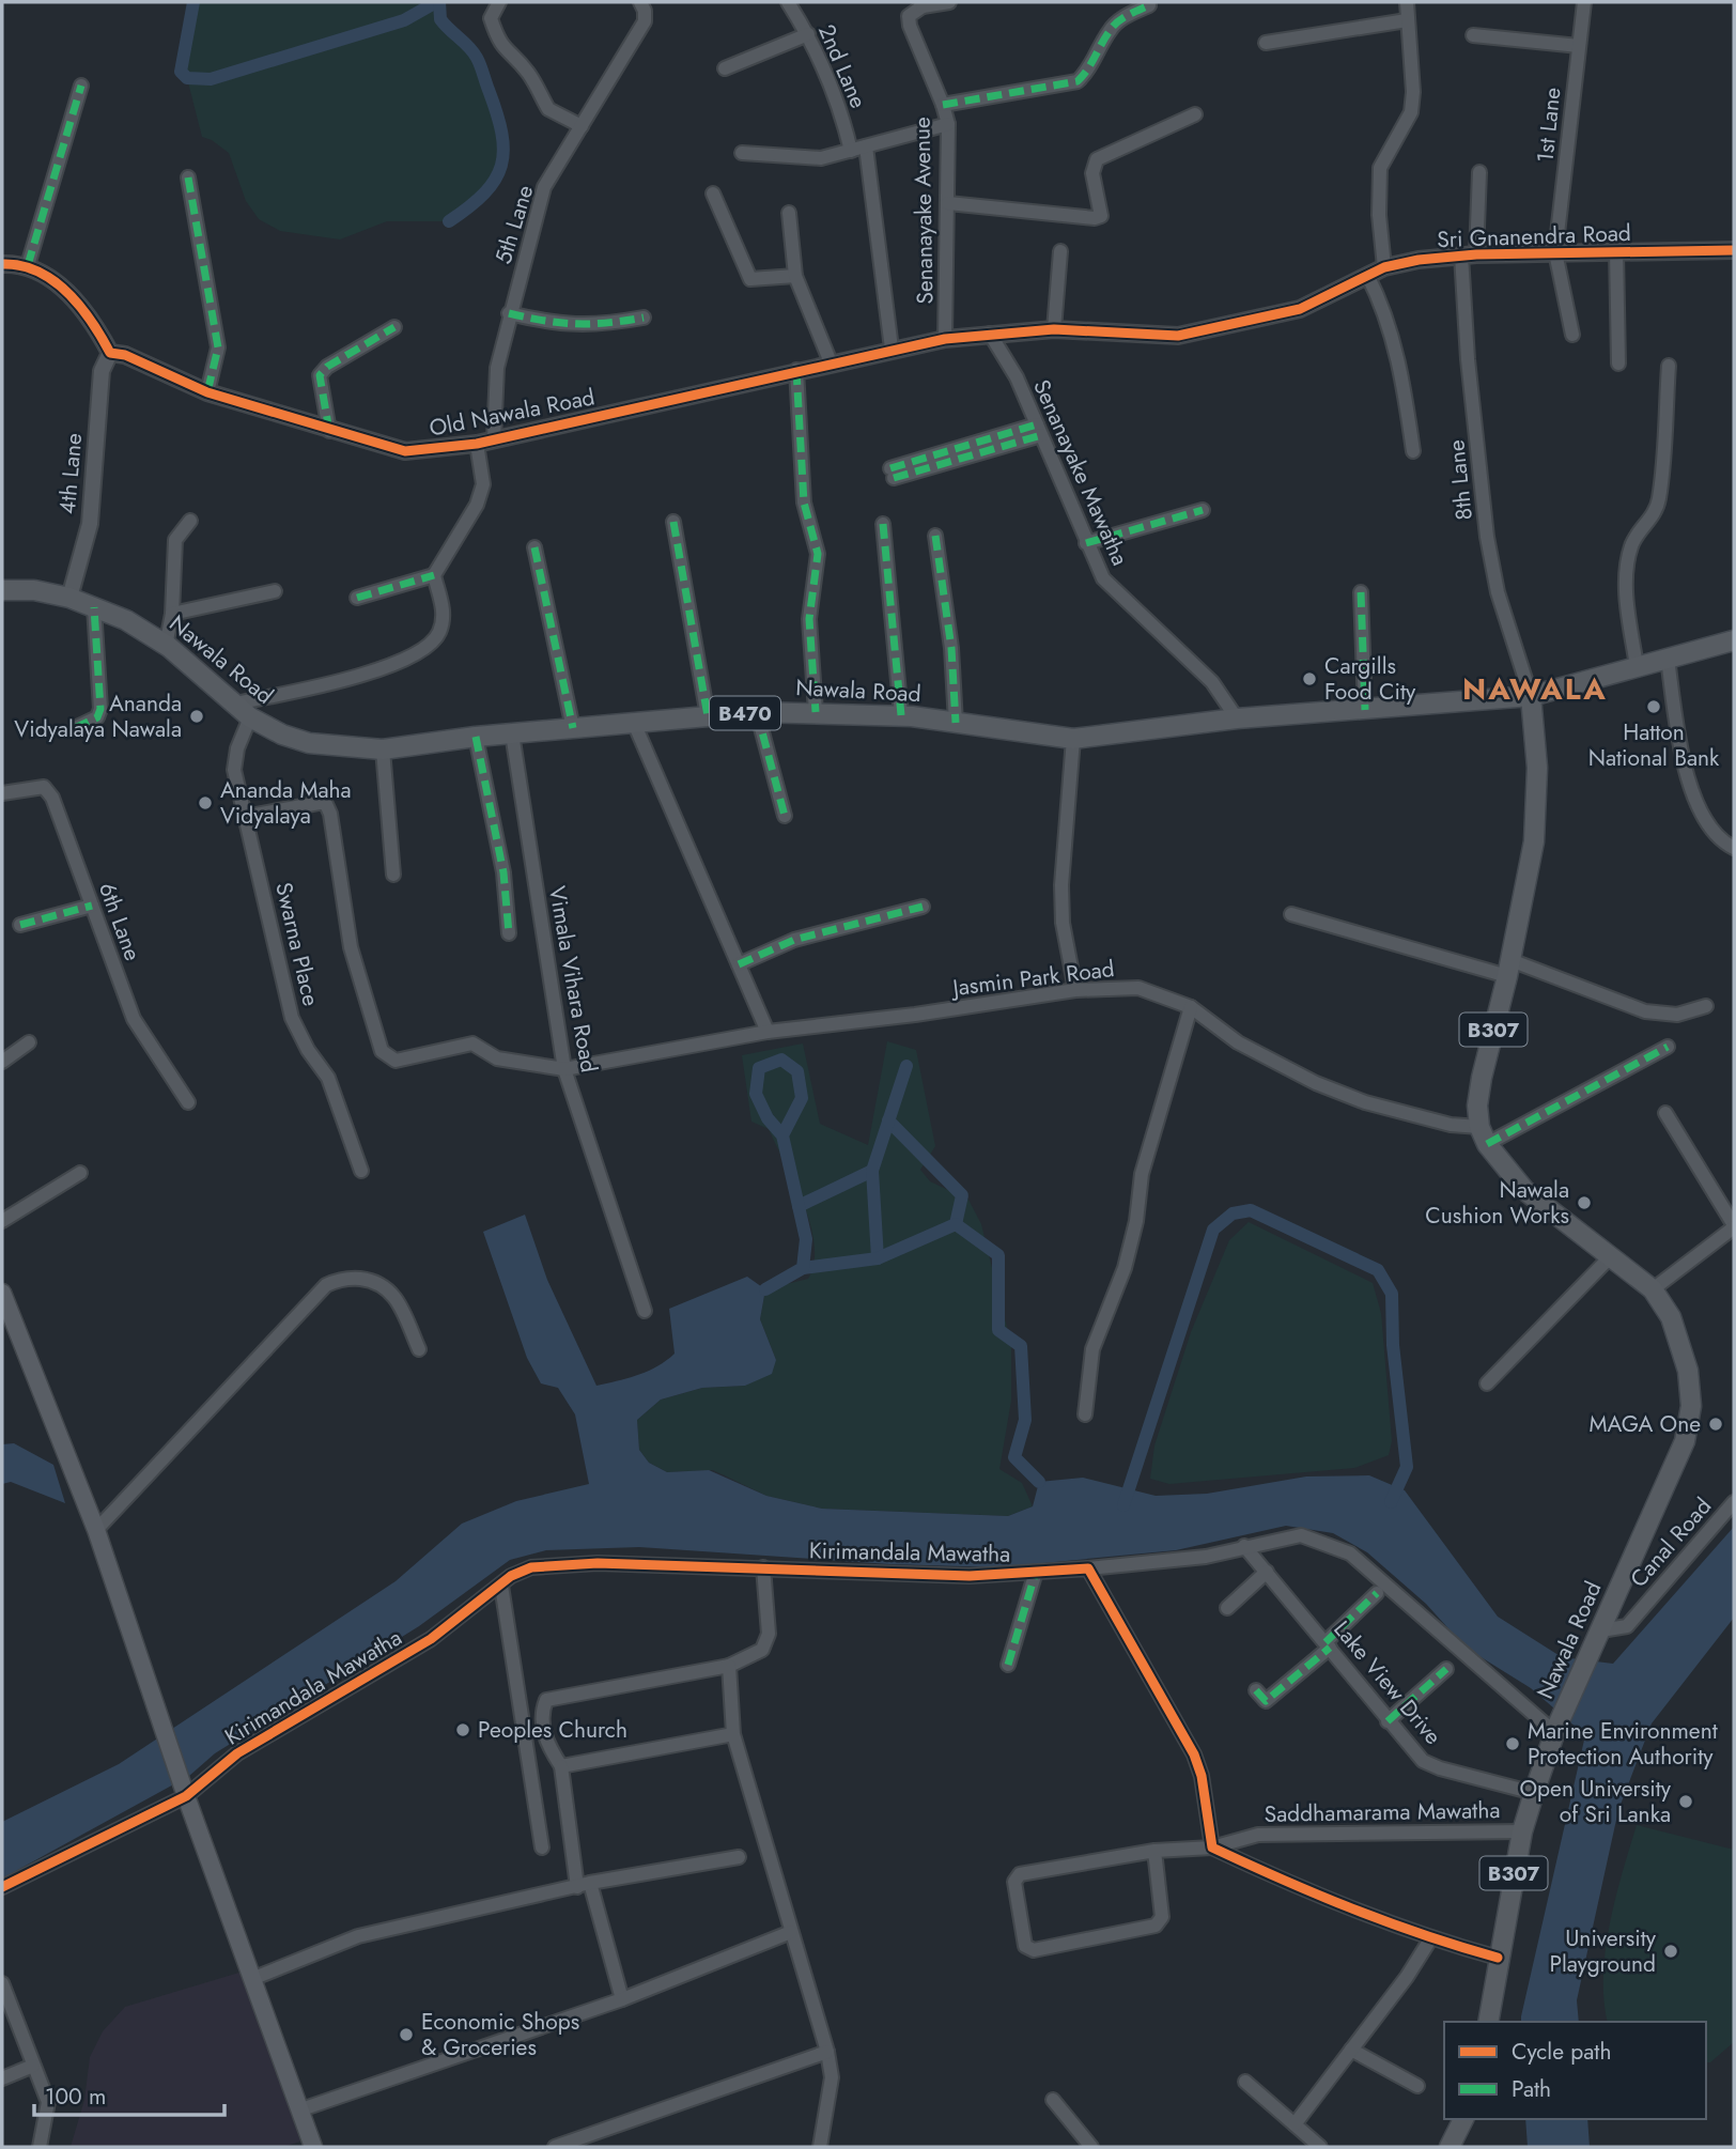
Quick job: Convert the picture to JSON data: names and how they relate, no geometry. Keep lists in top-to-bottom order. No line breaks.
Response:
{"streets":{"main road":["Nawala Road","B470","B307"],"street":["2nd Lane","1st Lane","Senanayake Avenue","5th Lane","Sri Gnanendra Road","Old Nawala Road","Senanayake Mawatha","4th Lane","8th Lane","6th Lane","Swarna Place","Jasmin Park Road","Vimala Vihara Road","Canal Road","Kirimandala Mawatha","Lake View Drive","Saddhamarama Mawatha"]},"crossings":[["1st Lane","Sri Gnanendra Road"],["Senanayake Avenue","Old Nawala Road"],["5th Lane","Old Nawala Road"],["Sri Gnanendra Road","Old Nawala Road"],["Sri Gnanendra Road","Senanayake Mawatha"],["Sri Gnanendra Road","8th Lane"],["Old Nawala Road","Senanayake Mawatha"],["Old Nawala Road","4th Lane"],["Senanayake Mawatha","Nawala Road"],["4th Lane","Nawala Road"],["8th Lane","Nawala Road"],["8th Lane","B307"],["Nawala Road","Swarna Place"],["Nawala Road","Vimala Vihara Road"],["Nawala Road","B307"],["Nawala Road","Canal Road"],["Nawala Road","Kirimandala Mawatha"],["Nawala Road","Lake View Drive"],["Nawala Road","Saddhamarama Mawatha"],["Jasmin Park Road","Vimala Vihara Road"],["Jasmin Park Road","B307"],["Kirimandala Mawatha","Lake View Drive"]],"districts":["NAWALA"],"places":["Cargills Food City","Hatton National Bank","Ananda Vidyalaya Nawala","Ananda Maha Vidyalaya","Nawala Cushion Works","MAGA One","Peoples Church","Marine Environment Protection Authority","Open University of Sri Lanka","University Playground","Economic Shops & Groceries"],"legend":["Cycle path","Path"],"scale_bar":"100 m"}
